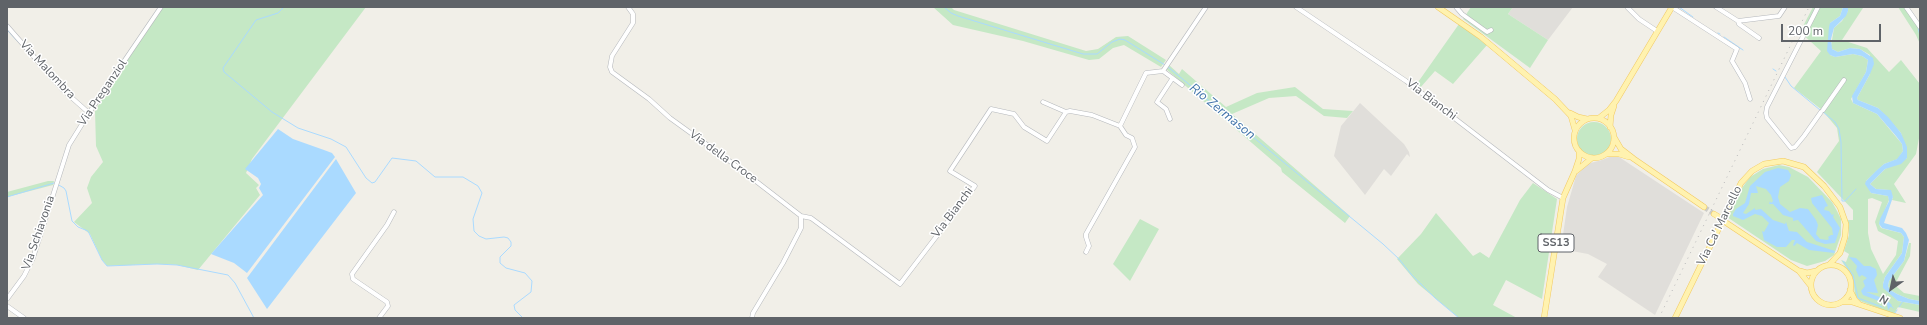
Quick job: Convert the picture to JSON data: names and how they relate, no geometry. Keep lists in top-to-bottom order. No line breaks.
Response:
{"streets":{"main road":["Via Ca' Marcello","SS13"],"street":["Via Malombra","Via Preganziol","Via Bianchi","Via della Croce","Via Schiavonia"]},"crossings":[["Via Malombra","Via Preganziol"],["Via Preganziol","Via Schiavonia"],["Via Bianchi","Via della Croce"],["Via Bianchi","SS13"]],"water":["Rio Zermason"],"scale_bar":"200 m","north":"bottom left"}
